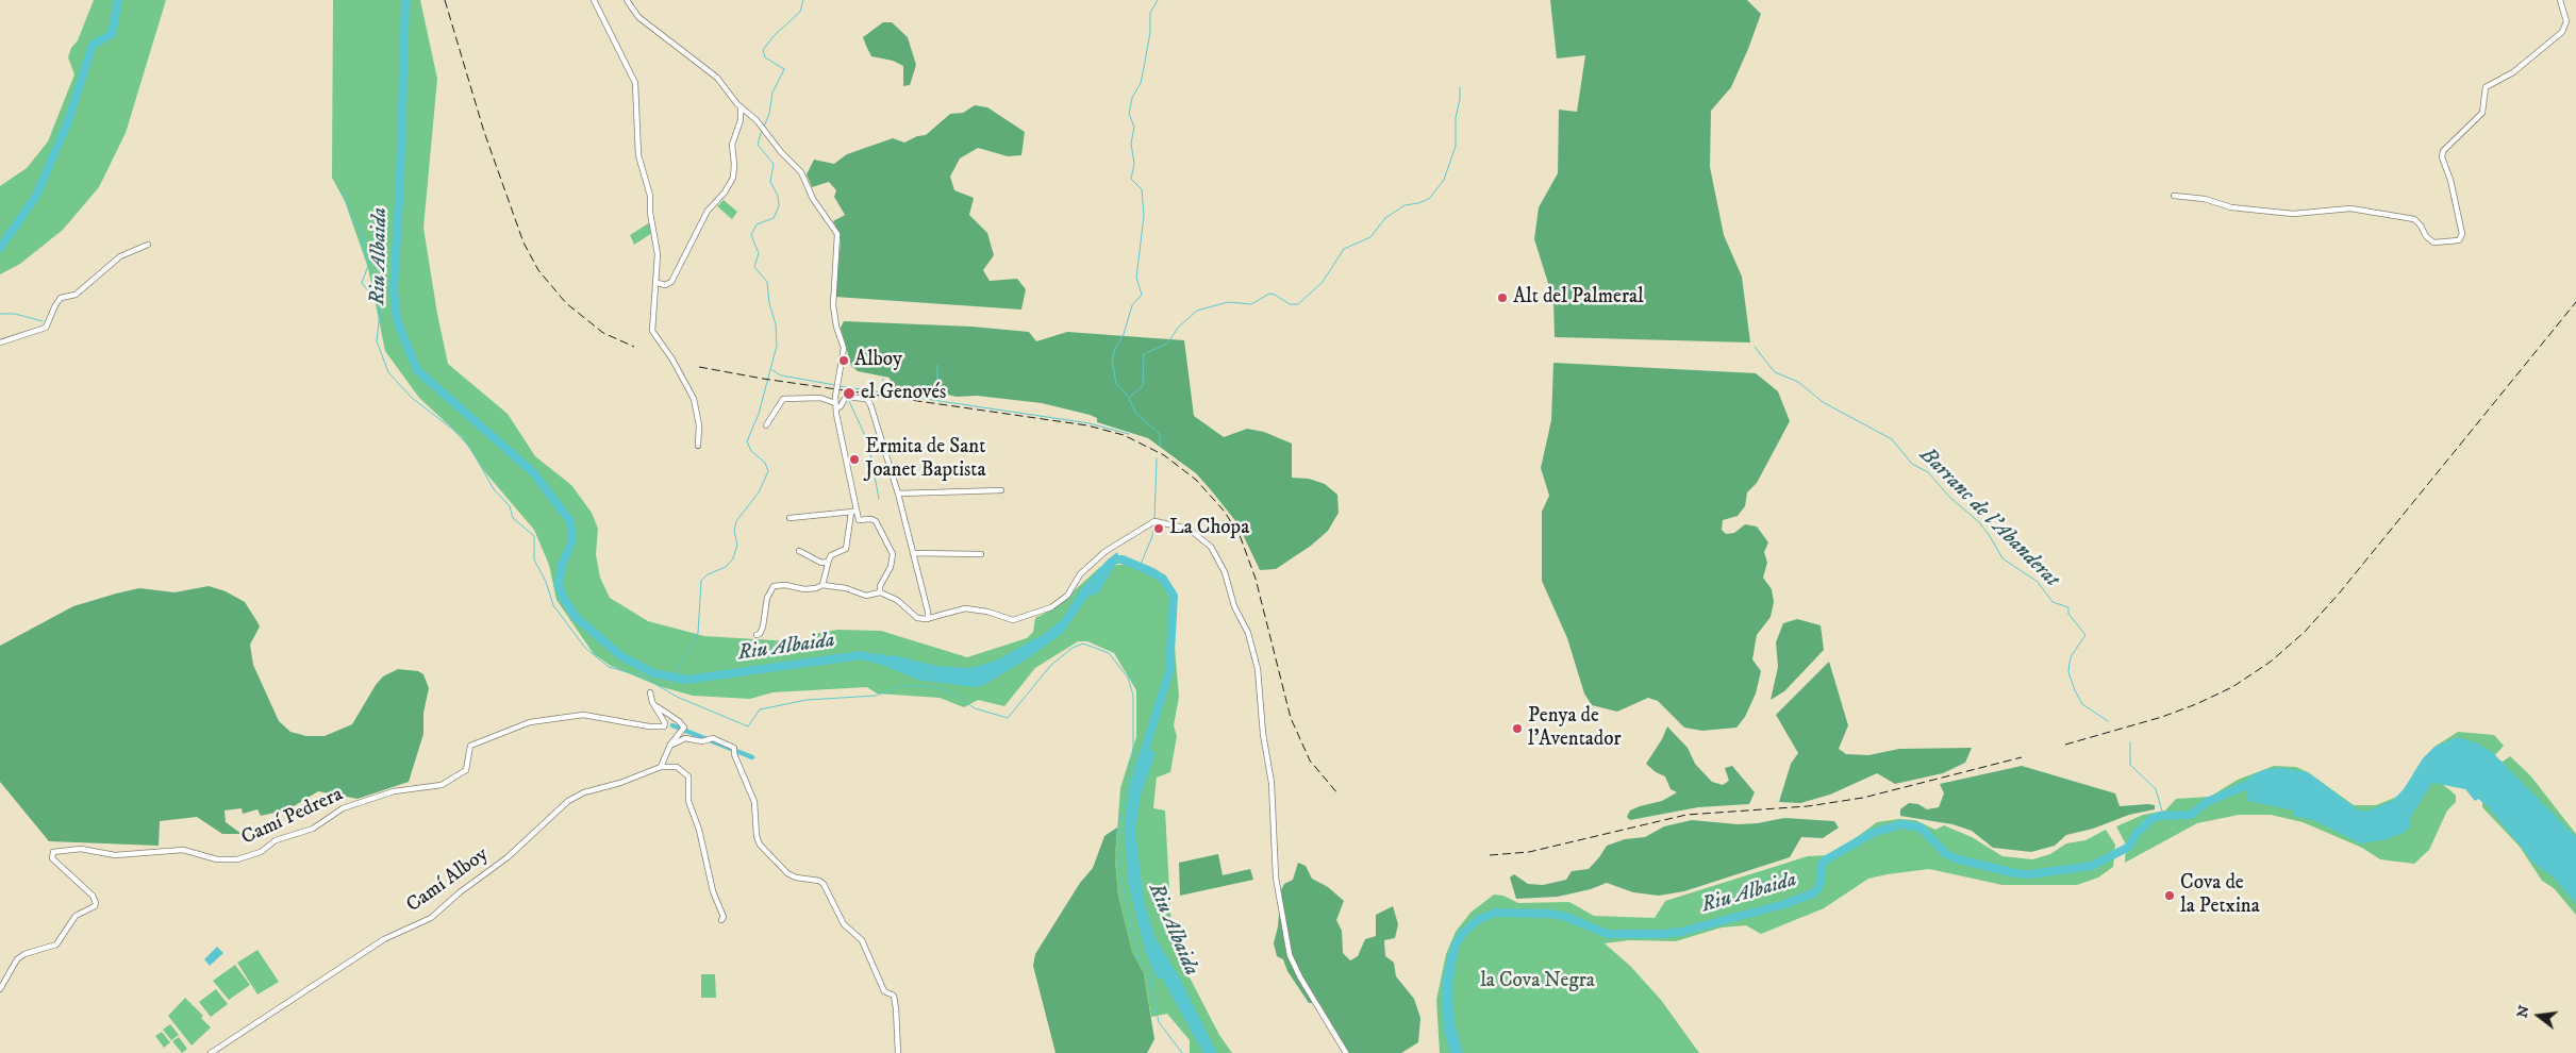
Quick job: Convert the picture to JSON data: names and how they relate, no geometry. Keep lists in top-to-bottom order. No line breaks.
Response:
{"streets":{"street":["Camí Pedrera","Camí Alboy"]},"water":["Riu Albaida","Barranc de l'Abanderat"],"parks":["la Cova Negra"],"places":["Alt del Palmeral","Alboy","el Genovés","Ermita de Sant Joanet Baptista","La Chopa","Penya de l'Aventador","Cova de la Petxina"],"north":"left"}
